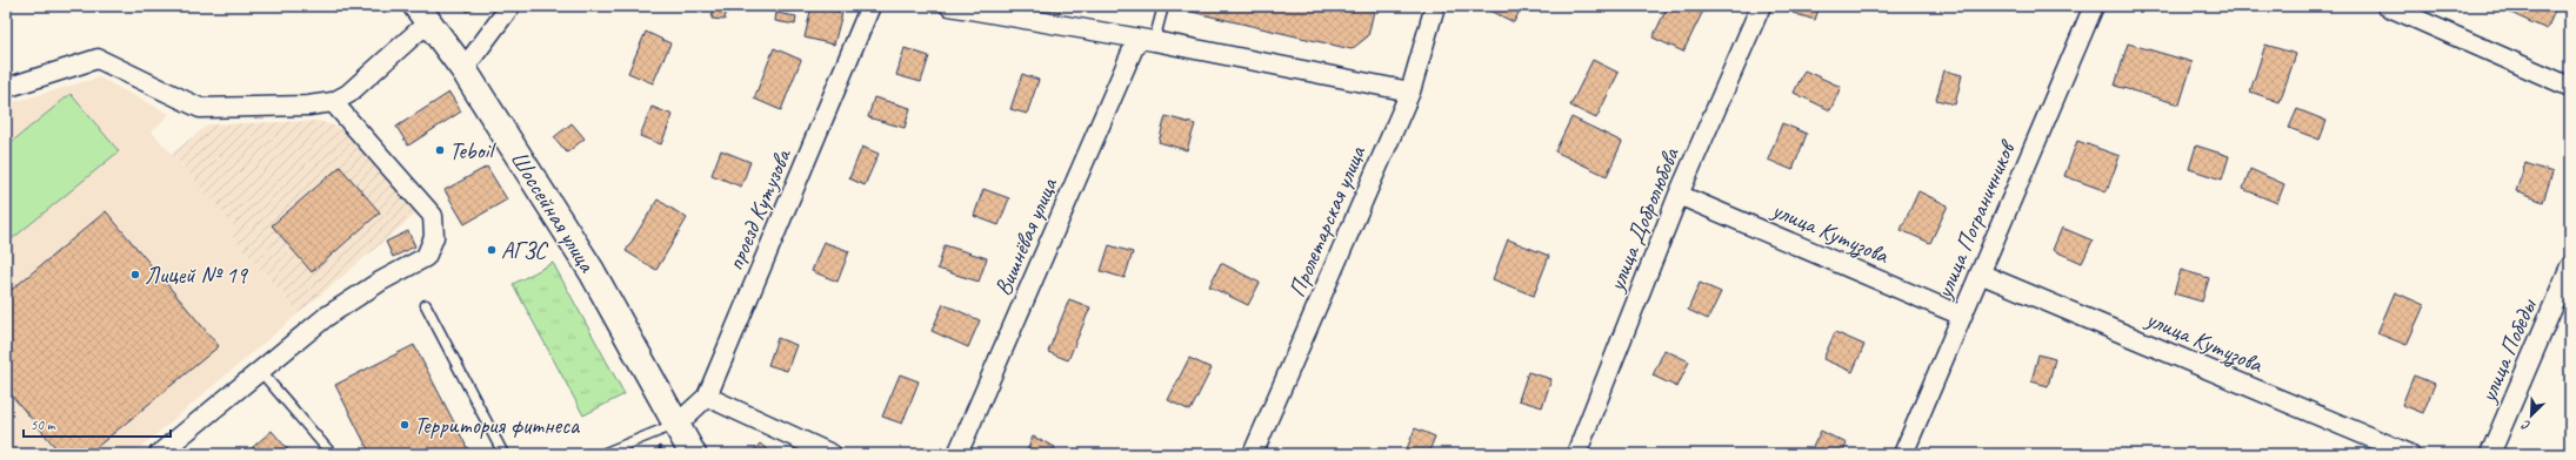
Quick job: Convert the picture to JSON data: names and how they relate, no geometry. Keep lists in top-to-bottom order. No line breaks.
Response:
{"streets":{"main road":["Шоссейная улица"],"street":["проезд Кутузова","улица Добролюбова","улица Пограничников","Пролетарская улица","улица Кутузова","Вишнёвая улица","улица Победы"]},"crossings":[["проезд Кутузова","Шоссейная улица"],["улица Добролюбова","улица Кутузова"],["улица Пограничников","улица Кутузова"]],"places":["Teboil","АГЗС","Лицей № 19","Территория фитнеса"],"scale_bar":"50 m","north":"bottom left"}
